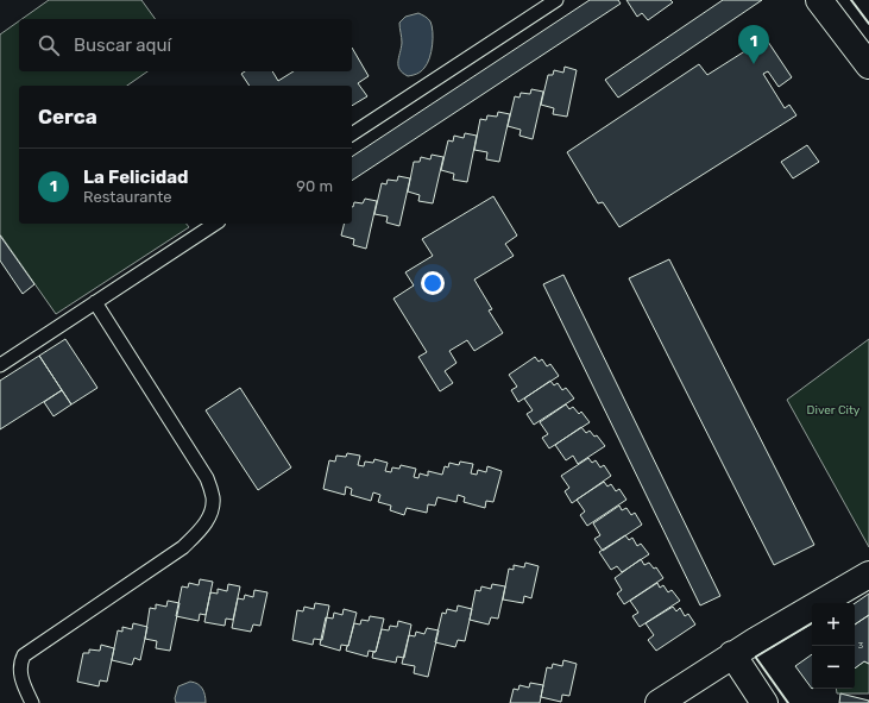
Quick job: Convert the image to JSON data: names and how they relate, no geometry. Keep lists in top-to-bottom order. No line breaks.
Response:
{"parks":["Diver City"],"house_numbers":["3"],"page":{"search":"Buscar aquí","pins":"1","heading":"Cerca","list":[{"mark":"1","name":"La Felicidad","note":"Restaurante","value":"90 m"}],"map_buttons":["+","−"]}}
